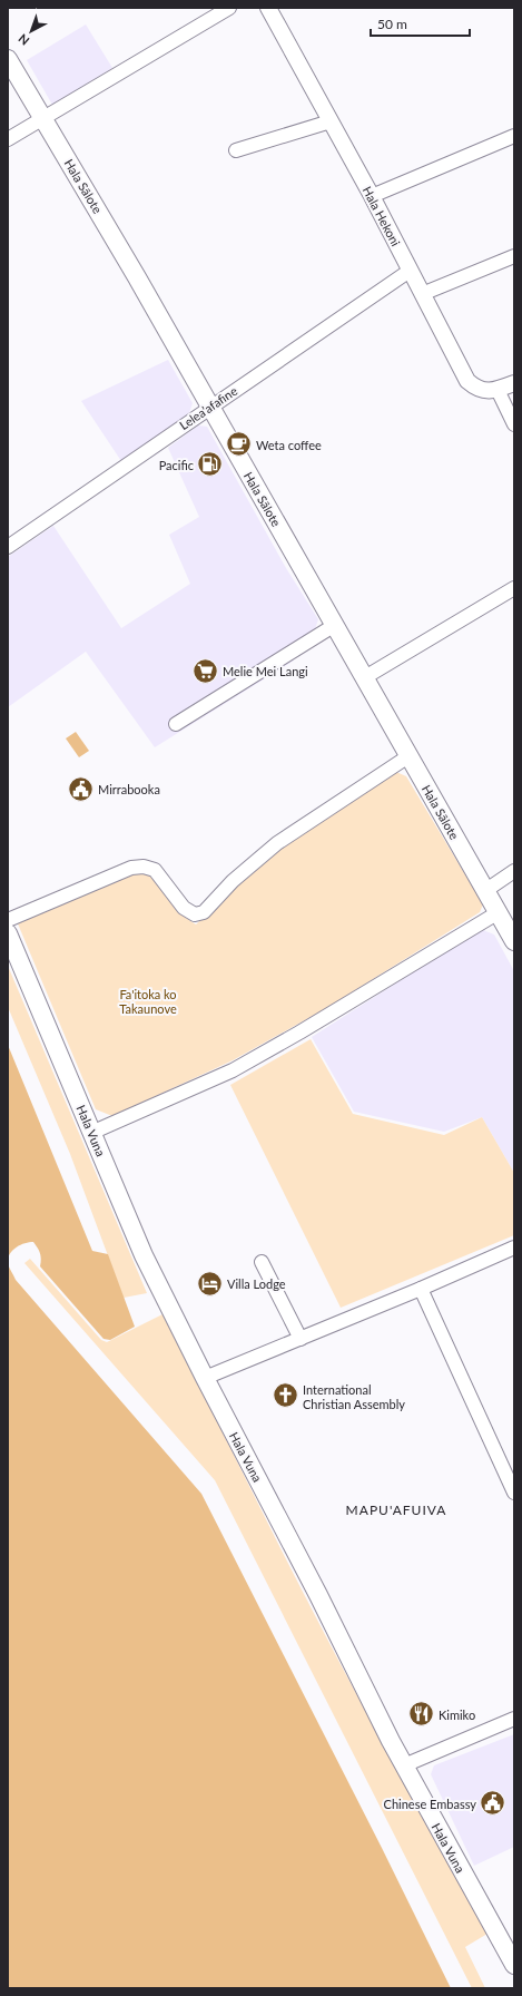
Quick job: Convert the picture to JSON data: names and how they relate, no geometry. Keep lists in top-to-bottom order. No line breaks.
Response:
{"streets":{"main road":["Hala Sālote","Hala Vuna"],"street":["Hala Hekoni","Lelea’afafine"]},"crossings":[["Hala Sālote","Lelea’afafine"],["Hala Hekoni","Lelea’afafine"]],"districts":["MAPU'AFUIVA"],"parks":["Fa'itoka ko Takaunove"],"places":{"cafe":["Weta coffee"],"fuel station":["Pacific"],"supermarket":["Melie Mei Langi"],"public building":["Mirrabooka","Chinese Embassy"],"hotel":["Villa Lodge"],"church":["International Christian Assembly"],"restaurant":["Kimiko"]},"scale_bar":"50 m","north":"bottom left"}
